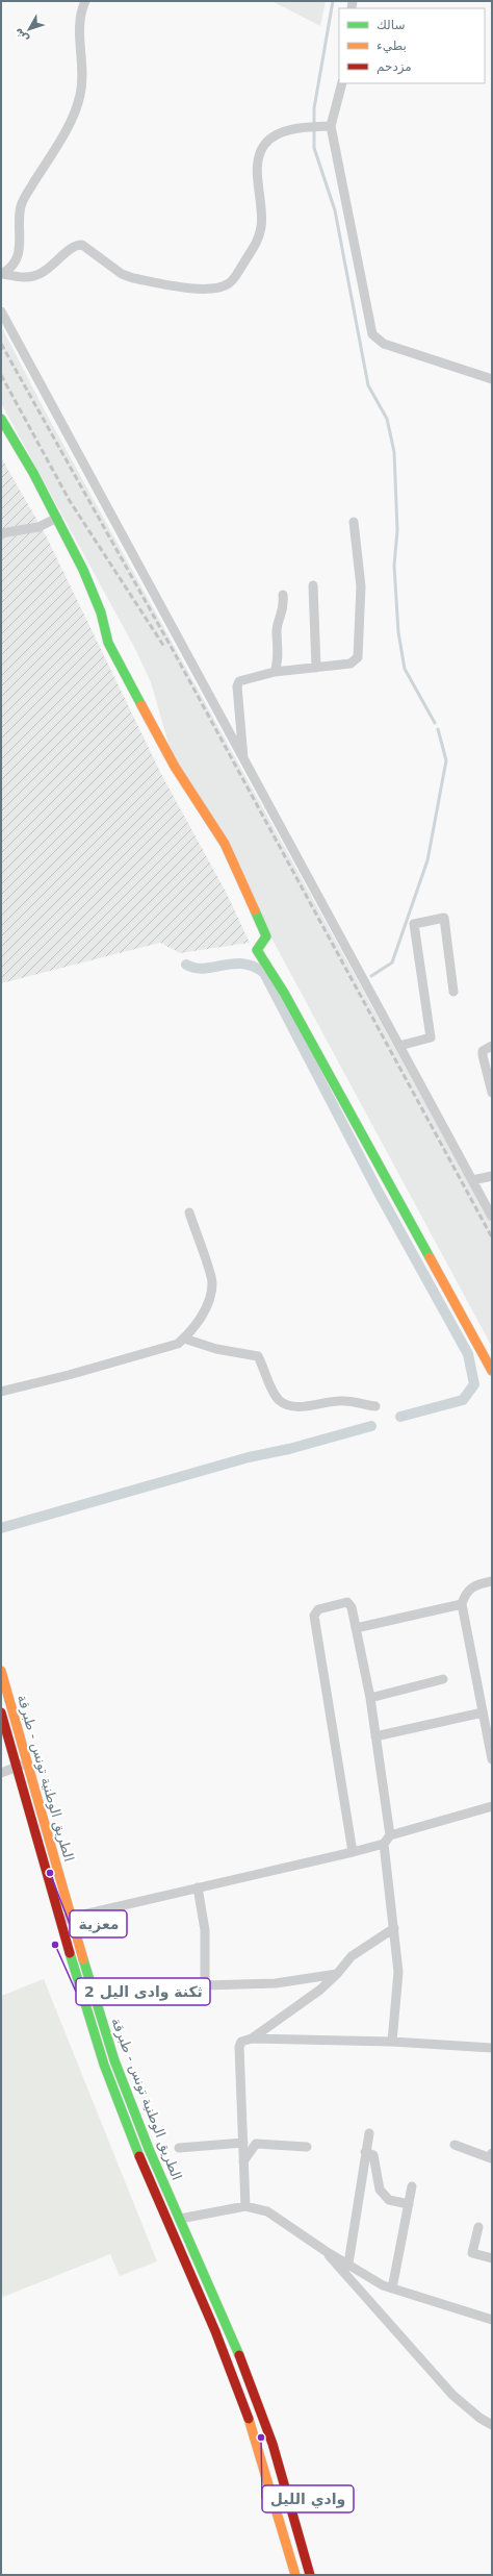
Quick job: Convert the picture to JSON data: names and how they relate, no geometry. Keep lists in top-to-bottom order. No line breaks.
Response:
{"streets":{"main road":["الطريق الوطنية تونس - طبرقة"]},"places":["معزية","ثكنة وادى اليل 2","وادي الليل"],"legend":["سالك","بطيء","مزدحم"],"north":"bottom left"}
